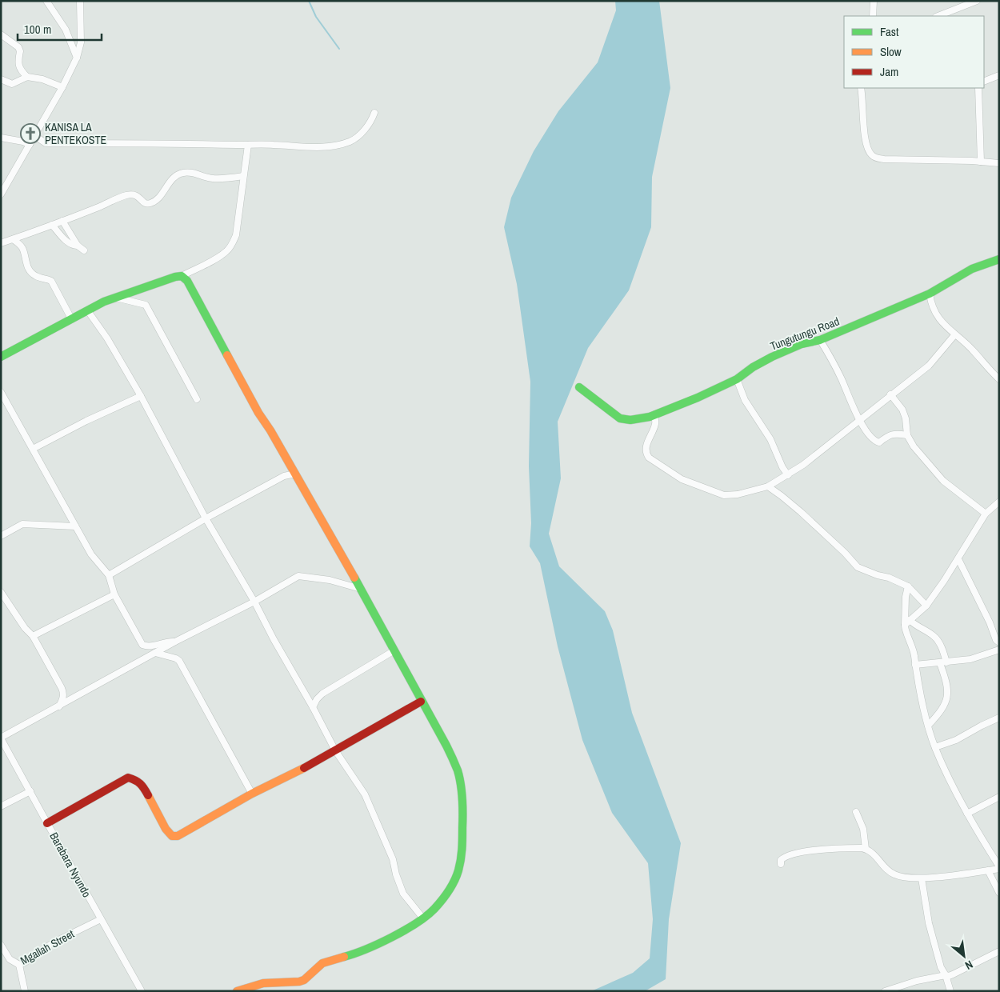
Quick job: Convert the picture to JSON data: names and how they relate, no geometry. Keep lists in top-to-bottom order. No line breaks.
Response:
{"streets":{"street":["Tungutungu Road","Barabara Nyundo","Mgallah Street"]},"crossings":[["Barabara Nyundo","Mgallah Street"]],"places":{"church":["KANISA LA PENTEKOSTE"]},"legend":["Fast","Slow","Jam"],"scale_bar":"100 m","north":"bottom right"}
